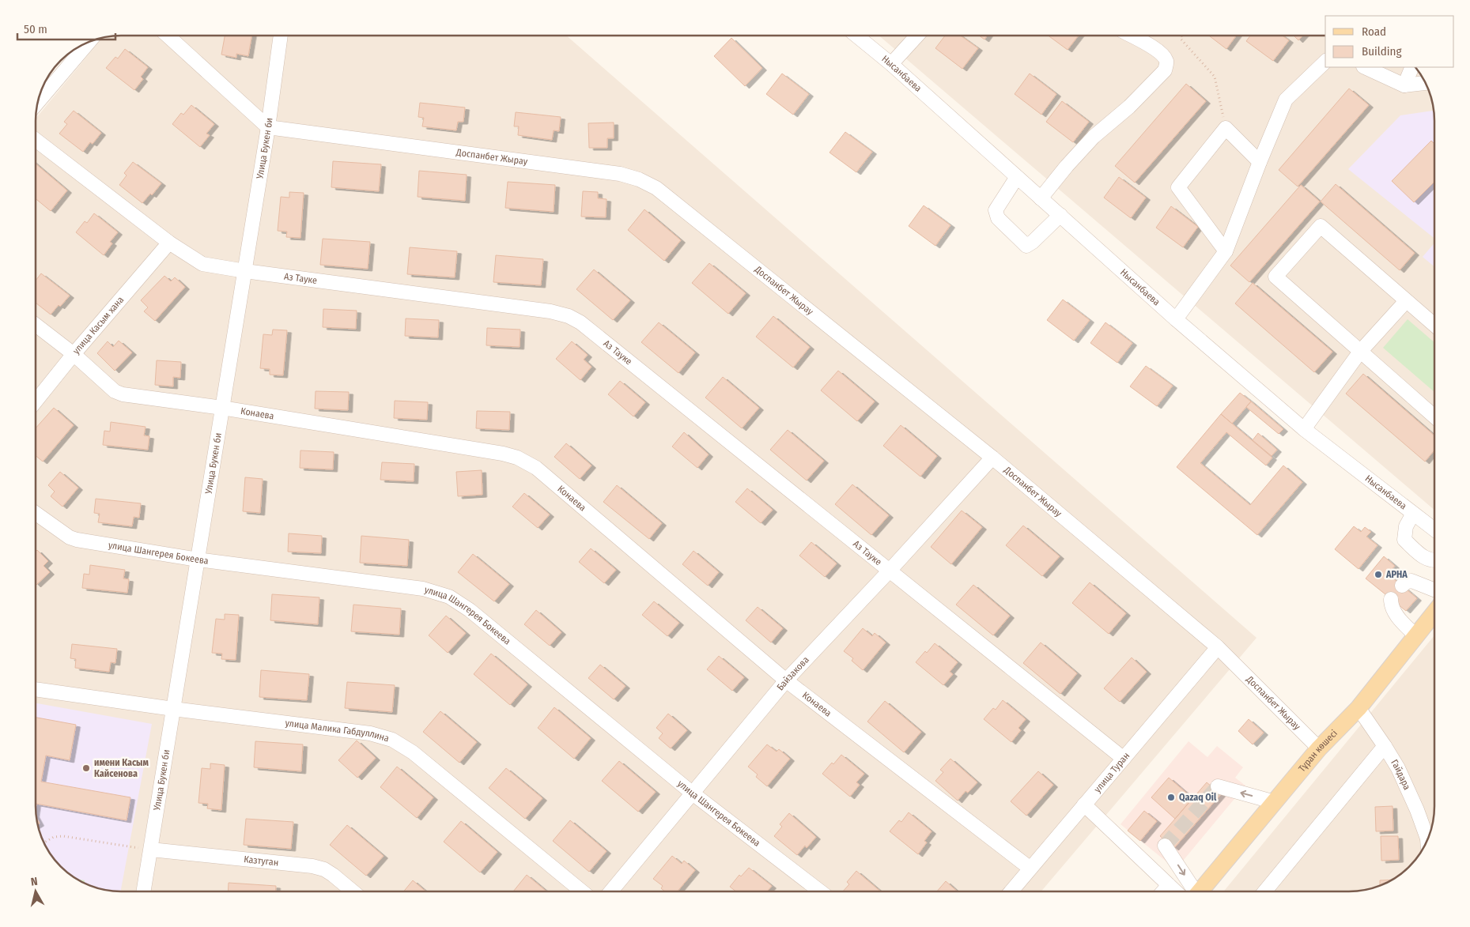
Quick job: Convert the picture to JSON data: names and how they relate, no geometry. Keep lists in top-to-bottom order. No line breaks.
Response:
{"streets":{"main road":["Тұран көшесі"],"street":["Нысанбаева","Улица Букен би","Доспанбет Жырау","Аз Тауке","улица Касым хана","Конаева","улица Шангерея Бокеева","Байзакова","улица Малика Габдуллина","улица Туран","Гайдара","Казтуган"]},"crossings":[["Улица Букен би","Доспанбет Жырау"],["Улица Букен би","Аз Тауке"],["Улица Букен би","Конаева"],["Улица Букен би","улица Шангерея Бокеева"],["Улица Букен би","улица Малика Габдуллина"],["Улица Букен би","Казтуган"],["Доспанбет Жырау","Байзакова"],["Доспанбет Жырау","Тұран көшесі"],["Доспанбет Жырау","улица Туран"],["Аз Тауке","улица Касым хана"],["Аз Тауке","Байзакова"],["Аз Тауке","улица Туран"],["улица Касым хана","Конаева"],["Конаева","Байзакова"],["Конаева","улица Туран"],["улица Шангерея Бокеева","Байзакова"],["Тұран көшесі","Гайдара"]],"places":["АРНА","имени Касым Кайсенова","Qazaq Oil"],"legend":["Road","Building"],"scale_bar":"50 m","north":"top"}
